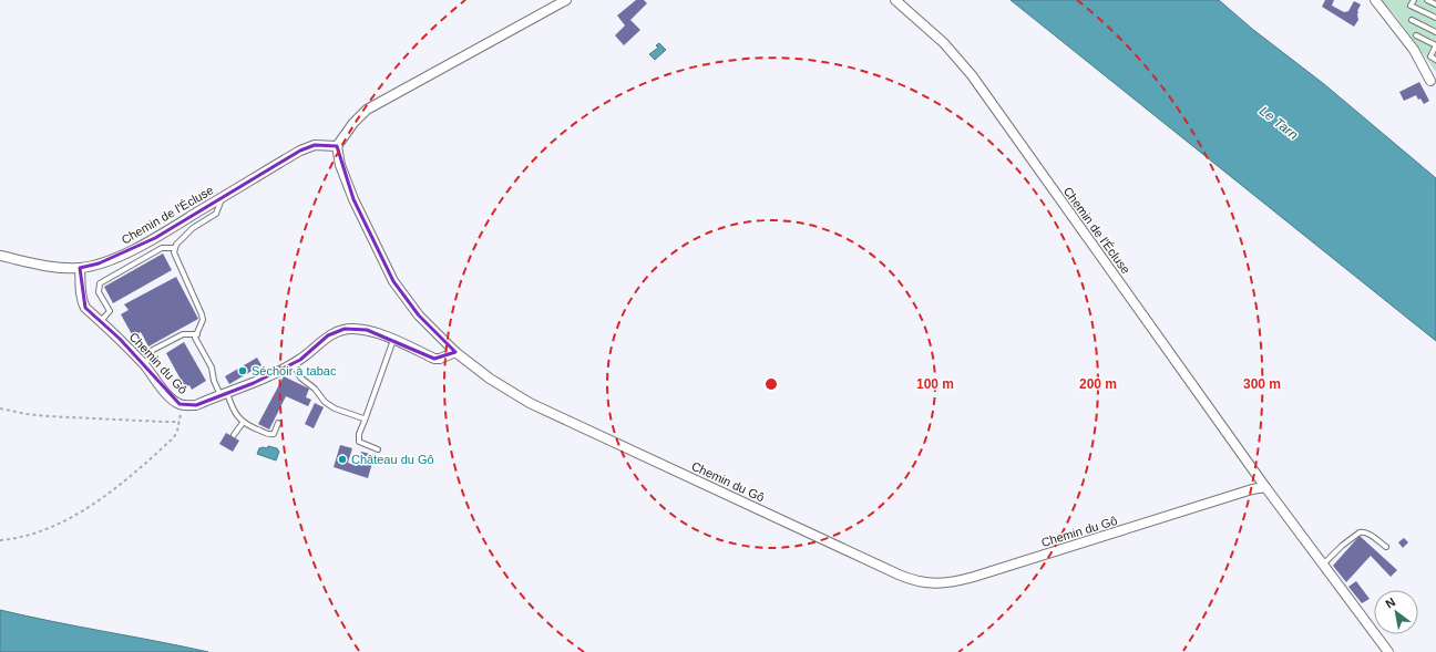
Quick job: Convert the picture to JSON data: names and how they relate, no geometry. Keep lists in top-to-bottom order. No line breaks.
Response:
{"streets":{"street":["Chemin de l'Écluse","Chemin du Gô"]},"crossings":[["Chemin de l'Écluse","Chemin du Gô"]],"water":["Le Tarn"],"places":["Séchoir à tabac","Château du Gô"],"north":"top left","rings":["100 m","200 m","300 m"]}
